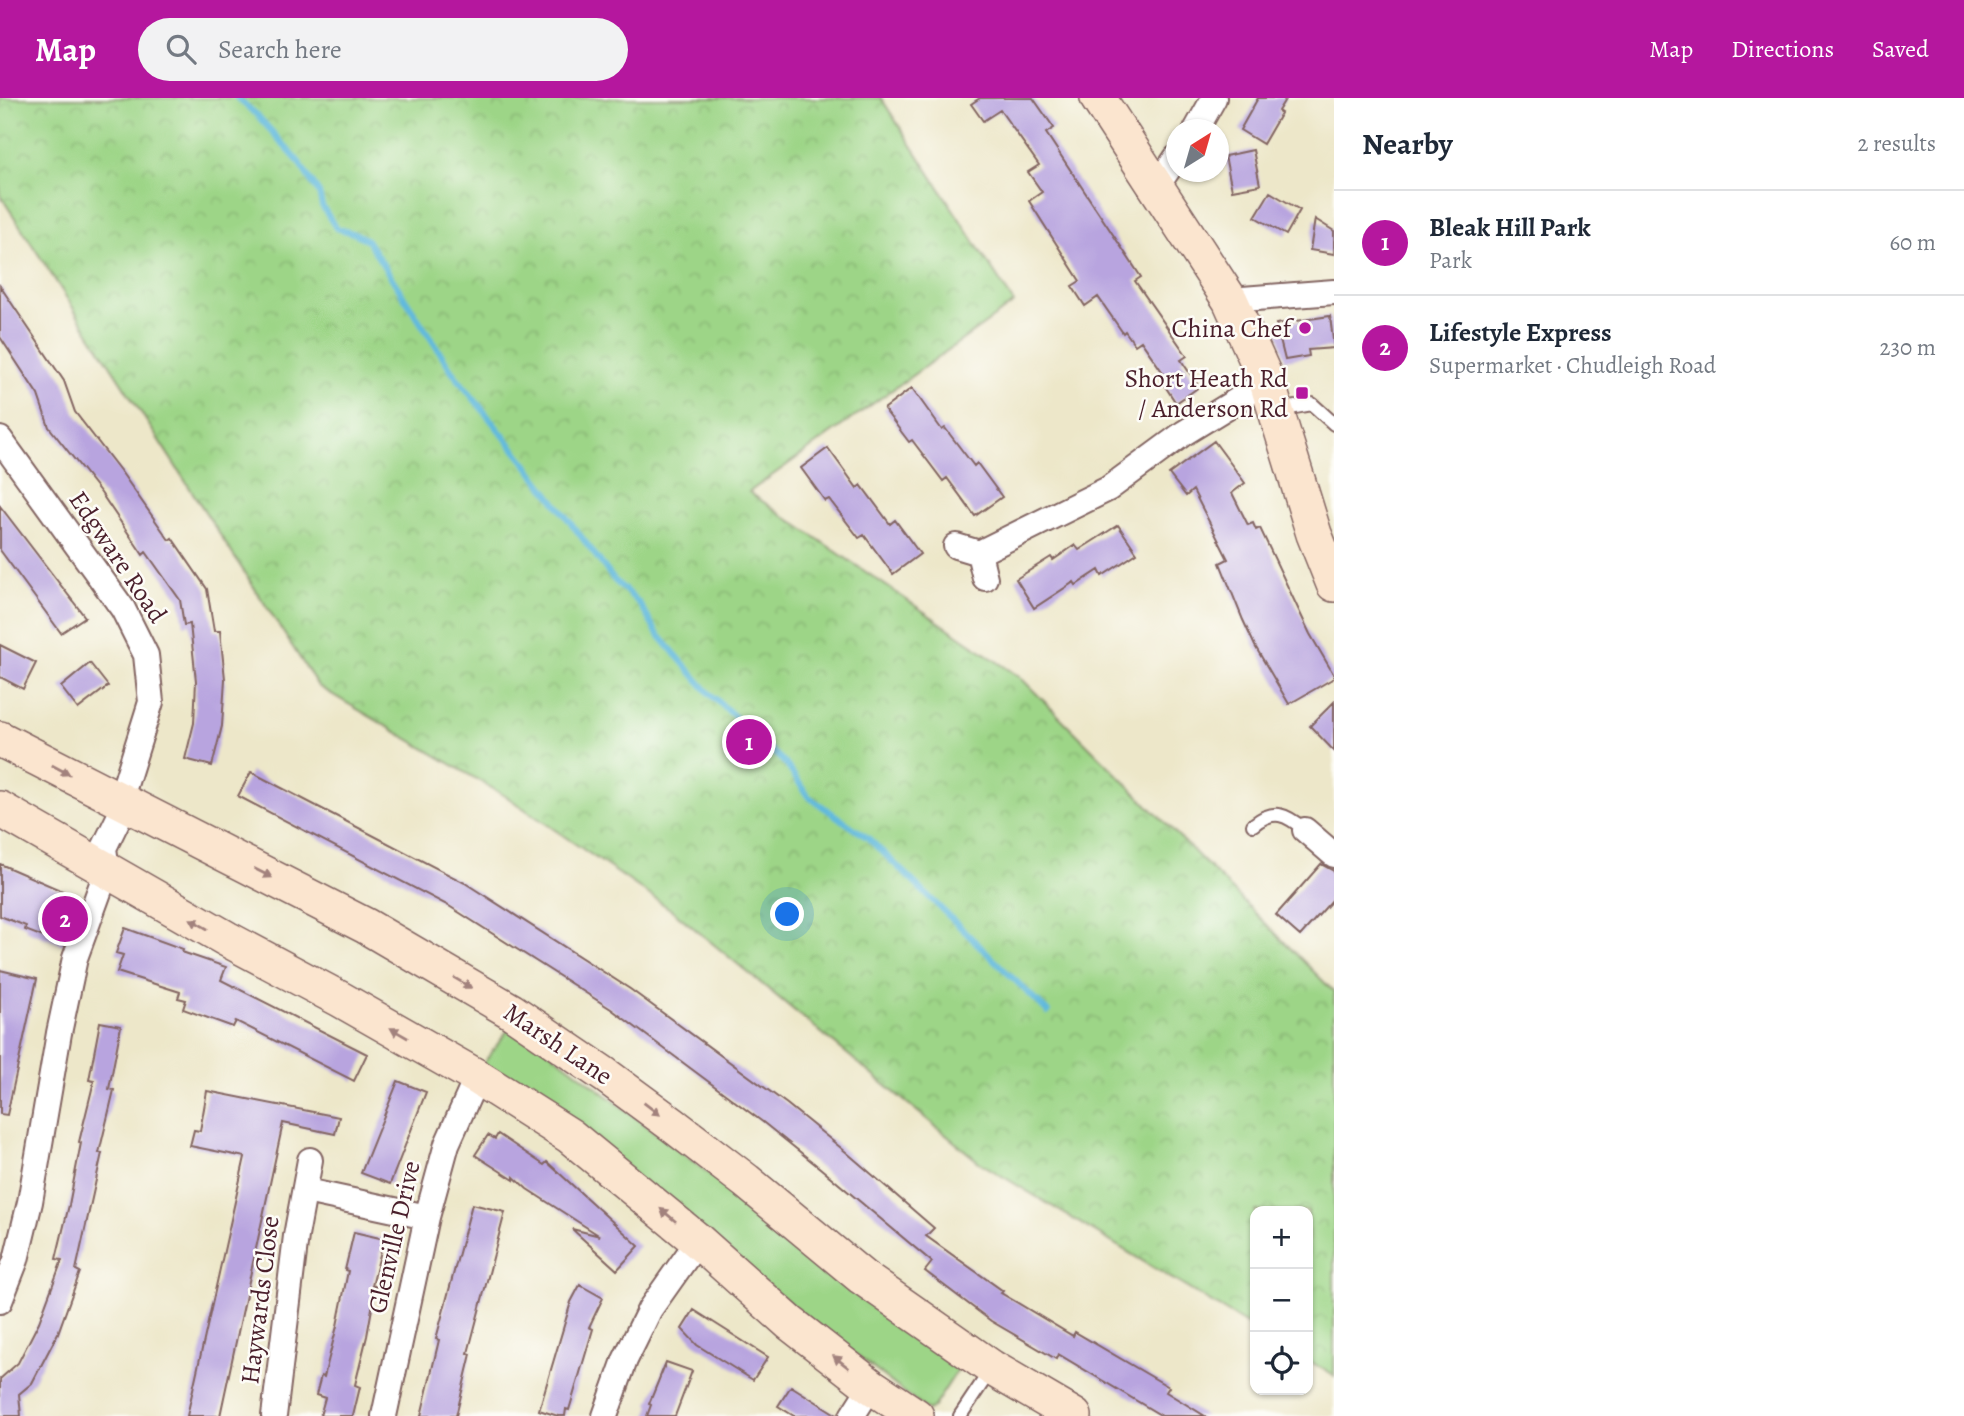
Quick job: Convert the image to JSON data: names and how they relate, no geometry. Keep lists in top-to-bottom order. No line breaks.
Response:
{"streets":{"main road":["Marsh Lane"],"street":["Edgware Road","Glenville Drive","Haywards Close"]},"crossings":[["Edgware Road","Marsh Lane"],["Glenville Drive","Haywards Close"]],"places":{"other":["China Chef"],"transit":["Short Heath Rd / Anderson Rd"]},"north":"top right","page":{"header":"Map","search":"Search here","nav":["Map","Directions","Saved"],"heading":["Nearby","2 results"],"list":[{"mark":"1","name":"Bleak Hill Park","note":"Park","value":"60 m"},{"mark":"2","name":"Lifestyle Express","note":"Supermarket · Chudleigh Road","value":"230 m"}],"pins":["1","2"],"map_buttons":["+","−"]}}
